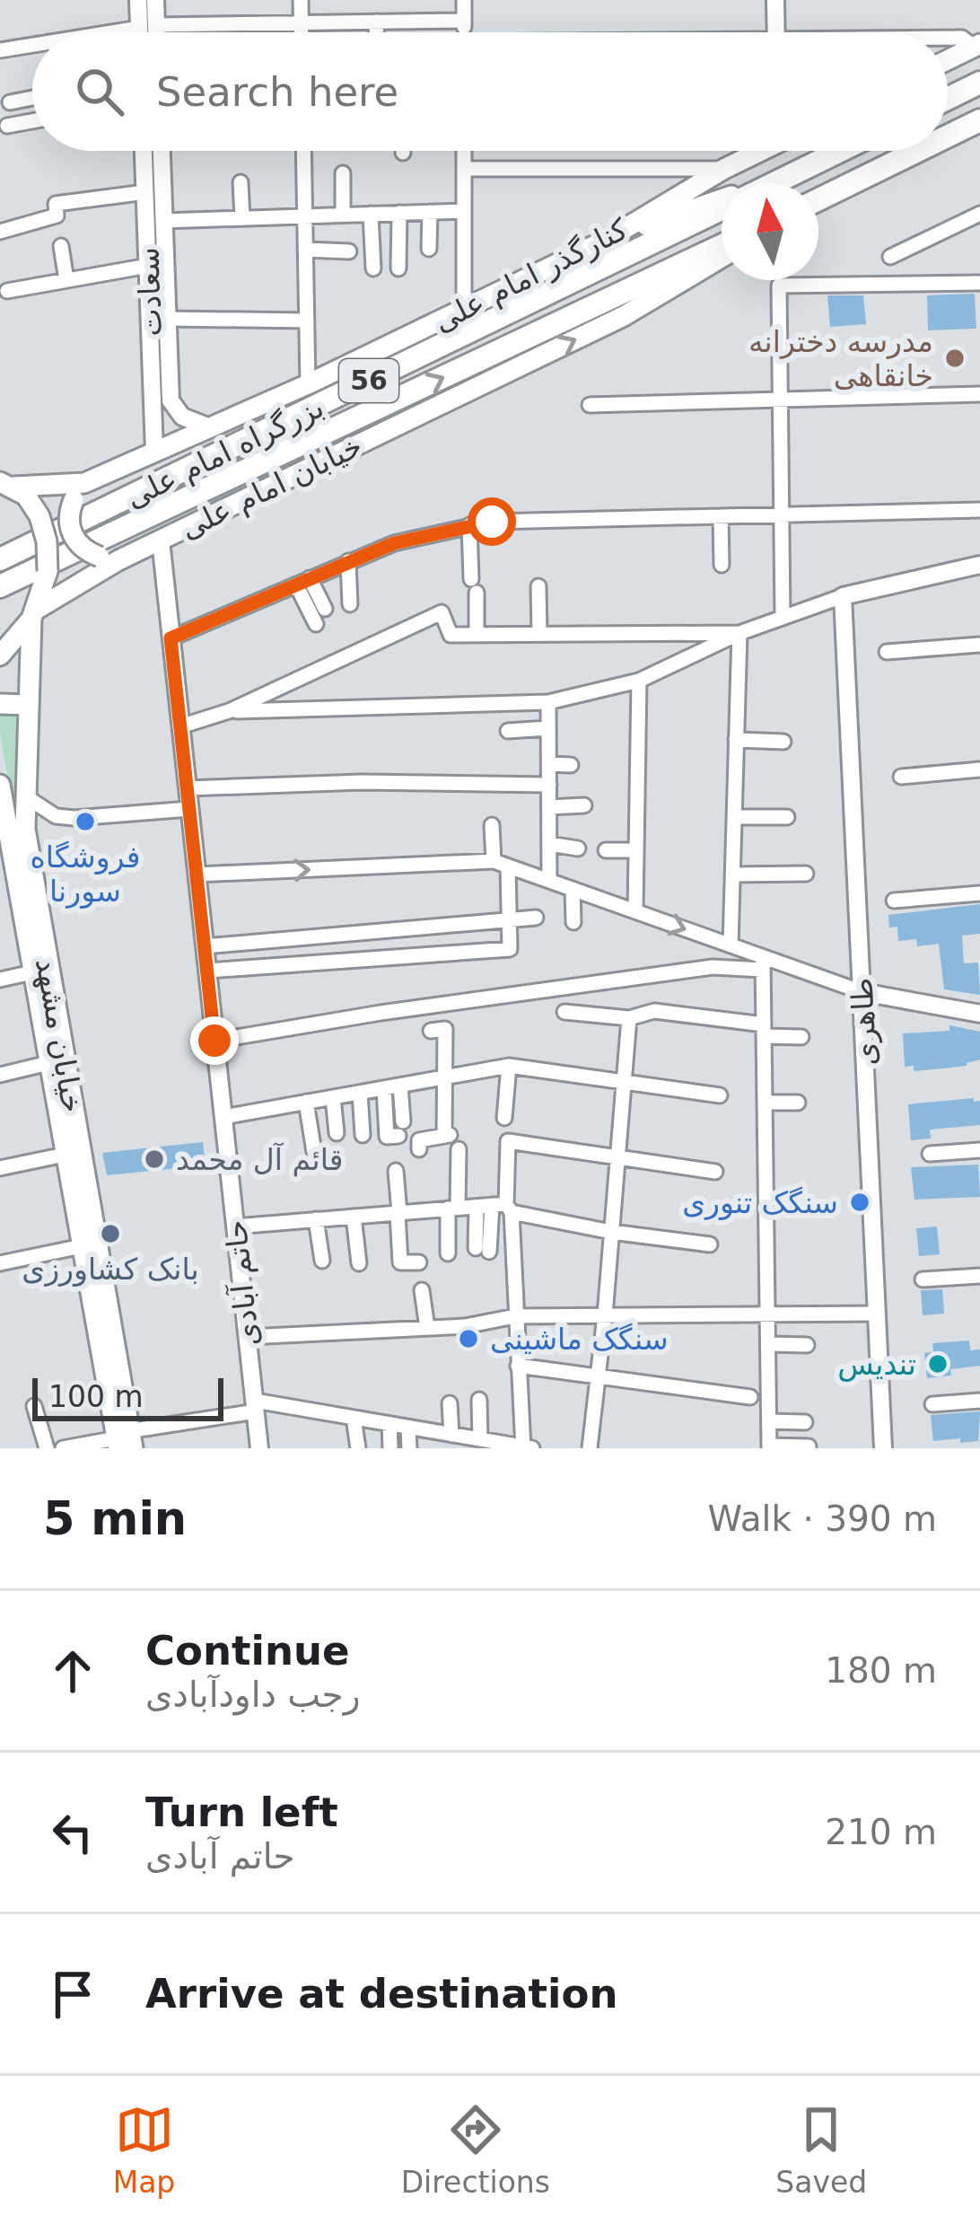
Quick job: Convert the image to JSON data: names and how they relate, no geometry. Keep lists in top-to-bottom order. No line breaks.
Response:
{"streets":{"highway":["56","بزرگراه امام علی"],"main road":["کنارگذر امام علی","خیابان امام علی","خیابان مشهد"],"street":["سعادت","طاهری","حاتم آبادی"]},"crossings":[["کنارگذر امام علی","سعادت"],["خیابان امام علی","خیابان مشهد"],["خیابان امام علی","حاتم آبادی"]],"one_way":["خیابان امام علی"],"places":["مدرسه دخترانه خانقاهی","فروشگاه سورنا","قائم آل محمد","سنگک تنوری","بانک کشاورزی","سنگک ماشینی","تندیس"],"scale_bar":"100 m","north":"top","page":{"search":"Search here","scale":"100 m","heading":["5 min","Walk · 390 m"],"list":[["Continue","رجب داودآبادی","180 m"],["Turn left","حاتم آبادی","210 m"],"Arrive at destination"],"nav":["Map","Directions","Saved"]}}
